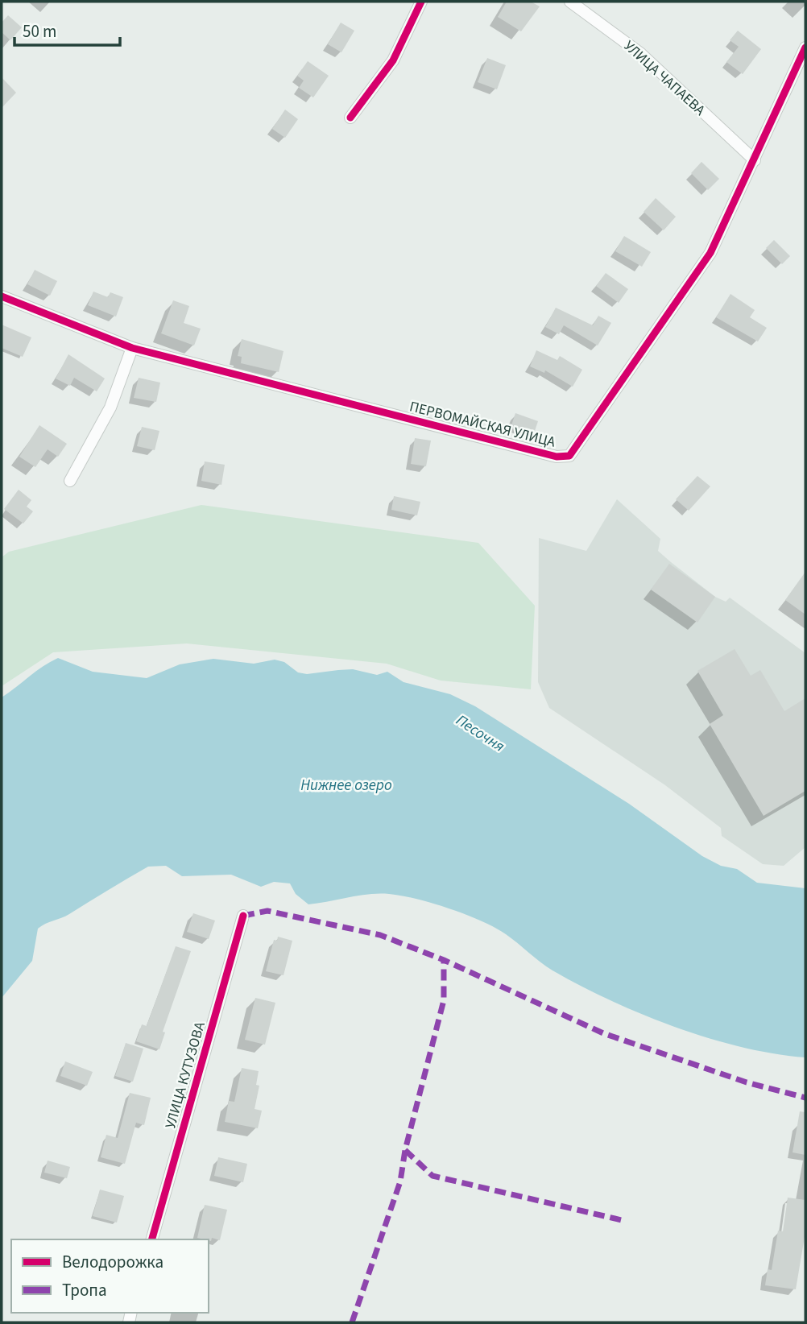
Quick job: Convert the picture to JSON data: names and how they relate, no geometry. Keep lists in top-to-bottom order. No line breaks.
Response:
{"streets":{"street":["УЛИЦА ЧАПАЕВА","ПЕРВОМАЙСКАЯ УЛИЦА","УЛИЦА КУТУЗОВА"]},"crossings":[["УЛИЦА ЧАПАЕВА","ПЕРВОМАЙСКАЯ УЛИЦА"]],"water":["Песочня","Нижнее озеро"],"legend":["Велодорожка","Тропа"],"scale_bar":"50 m"}
